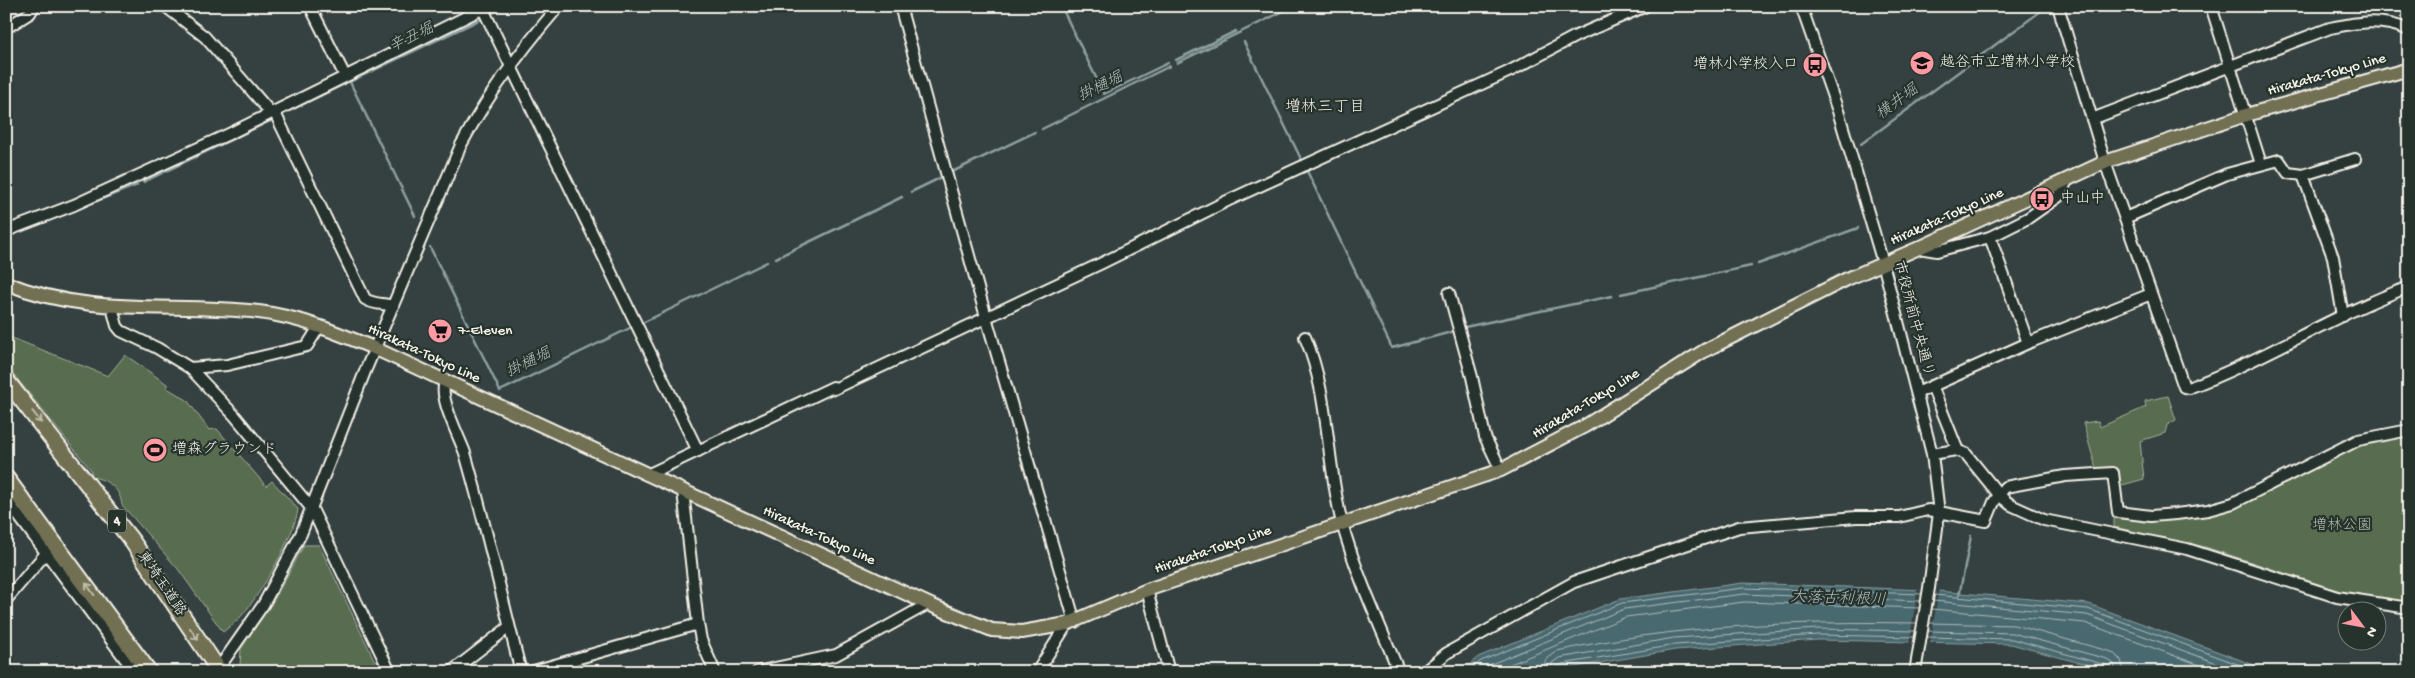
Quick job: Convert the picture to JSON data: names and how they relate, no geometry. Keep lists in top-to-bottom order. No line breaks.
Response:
{"streets":{"highway":["4","東埼玉道路"],"main road":["Hirakata-Tokyo Line"],"street":["市役所前中央通り"]},"crossings":[["Hirakata-Tokyo Line","市役所前中央通り"]],"districts":["増林三丁目"],"water":["辛丑堀","掛樋堀","横井堀","大落古利根川"],"parks":["増林公園"],"places":{"school or university":["越谷市立増林小学校"],"bus stop":["増林小学校入口","中山中"],"supermarket":["7-Eleven"],"sports":["増森グラウンド"]},"north":"bottom right"}
